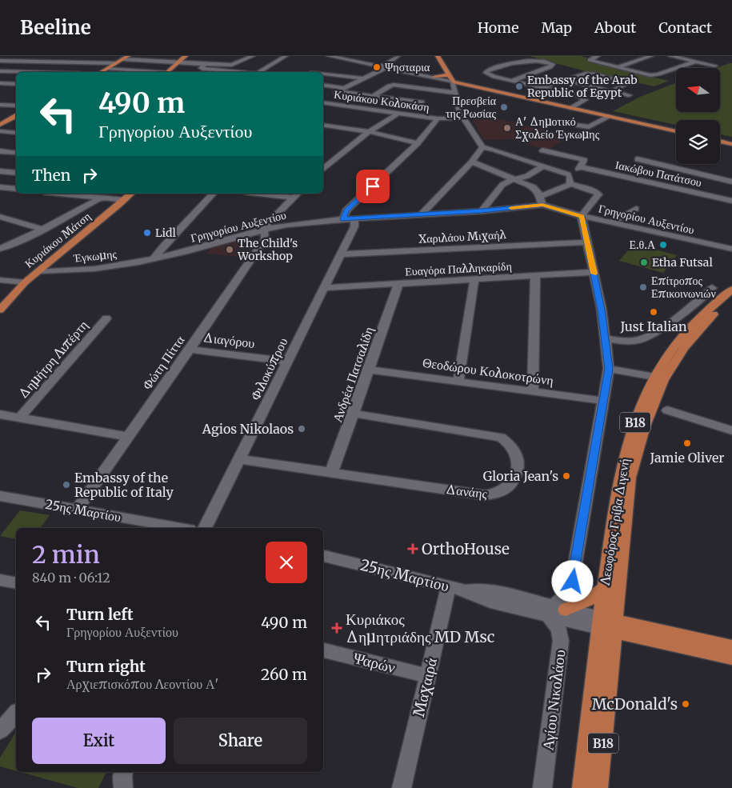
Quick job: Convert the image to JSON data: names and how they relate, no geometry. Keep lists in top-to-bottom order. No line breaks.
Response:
{"streets":{"main road":["Κυριάκου Μάτση","B18","Λεωφόρος Γρίβα Διγενή"],"street":["Κυριάκου Κολοκάση","Ιακώβου Πατάτσου","Γρηγορίου Αυξεντίου","Χαριλάου Μιχαήλ","Έγκωμης","Ευαγόρα Παλληκαρίδη","Διαγόρου","Δημήτρη Λιπέρτη","Φώτη Πίττα","Φιλοκύπρου","Θεοδώρου Κολοκοτρώνη","Ανδρέα Πατσαλίδη","Δανάης","25ης Μαρτίου","Ψαρών","Μαχαιρά","Αγίου Νικολάου"]},"crossings":[["Γρηγορίου Αυξεντίου","Έγκωμης"],["Γρηγορίου Αυξεντίου","Φώτη Πίττα"],["Γρηγορίου Αυξεντίου","Φιλοκύπρου"],["Χαριλάου Μιχαήλ","Φιλοκύπρου"],["Κυριάκου Μάτση","Έγκωμης"],["Ευαγόρα Παλληκαρίδη","Φιλοκύπρου"],["Ευαγόρα Παλληκαρίδη","Ανδρέα Πατσαλίδη"],["Διαγόρου","Φώτη Πίττα"],["Διαγόρου","Φιλοκύπρου"],["Φώτη Πίττα","25ης Μαρτίου"],["Φιλοκύπρου","Δανάης"],["Θεοδώρου Κολοκοτρώνη","Ανδρέα Πατσαλίδη"],["Ανδρέα Πατσαλίδη","Δανάης"],["25ης Μαρτίου","Λεωφόρος Γρίβα Διγενή"],["25ης Μαρτίου","Μαχαιρά"],["25ης Μαρτίου","Αγίου Νικολάου"],["Ψαρών","Μαχαιρά"]],"places":{"other":["Ψησταρια","Embassy of the Arab Republic of Egypt","Πρεσβεία της Ρωσίας","Α' Δημοτικό Σχολείο Έγκωμης","Lidl","Ε.θ.Α","The Child's Workshop","Etha Futsal","Επίτροπος Επικοινωνιών","Just Italian","Agios Nikolaos","Jamie Oliver","Gloria Jean's","Embassy of the Republic of Italy","McDonald's"],"health":["OrthoHouse","Κυριάκος Δημητριάδης MD Msc"]},"north":"left","page":{"header":"Beeline","nav":["Home","Map","About","Contact"],"turn":["490 m","Γρηγορίου Αυξεντίου"],"then":"Then","heading":["2 min","840 m · 06:12"],"list":[{"name":"Turn left","note":"Γρηγορίου Αυξεντίου","value":"490 m"},{"name":"Turn right","note":"Αρχιεπισκόπου Λεοντίου Α'","value":"260 m"}],"buttons":["Exit","Share"]}}
